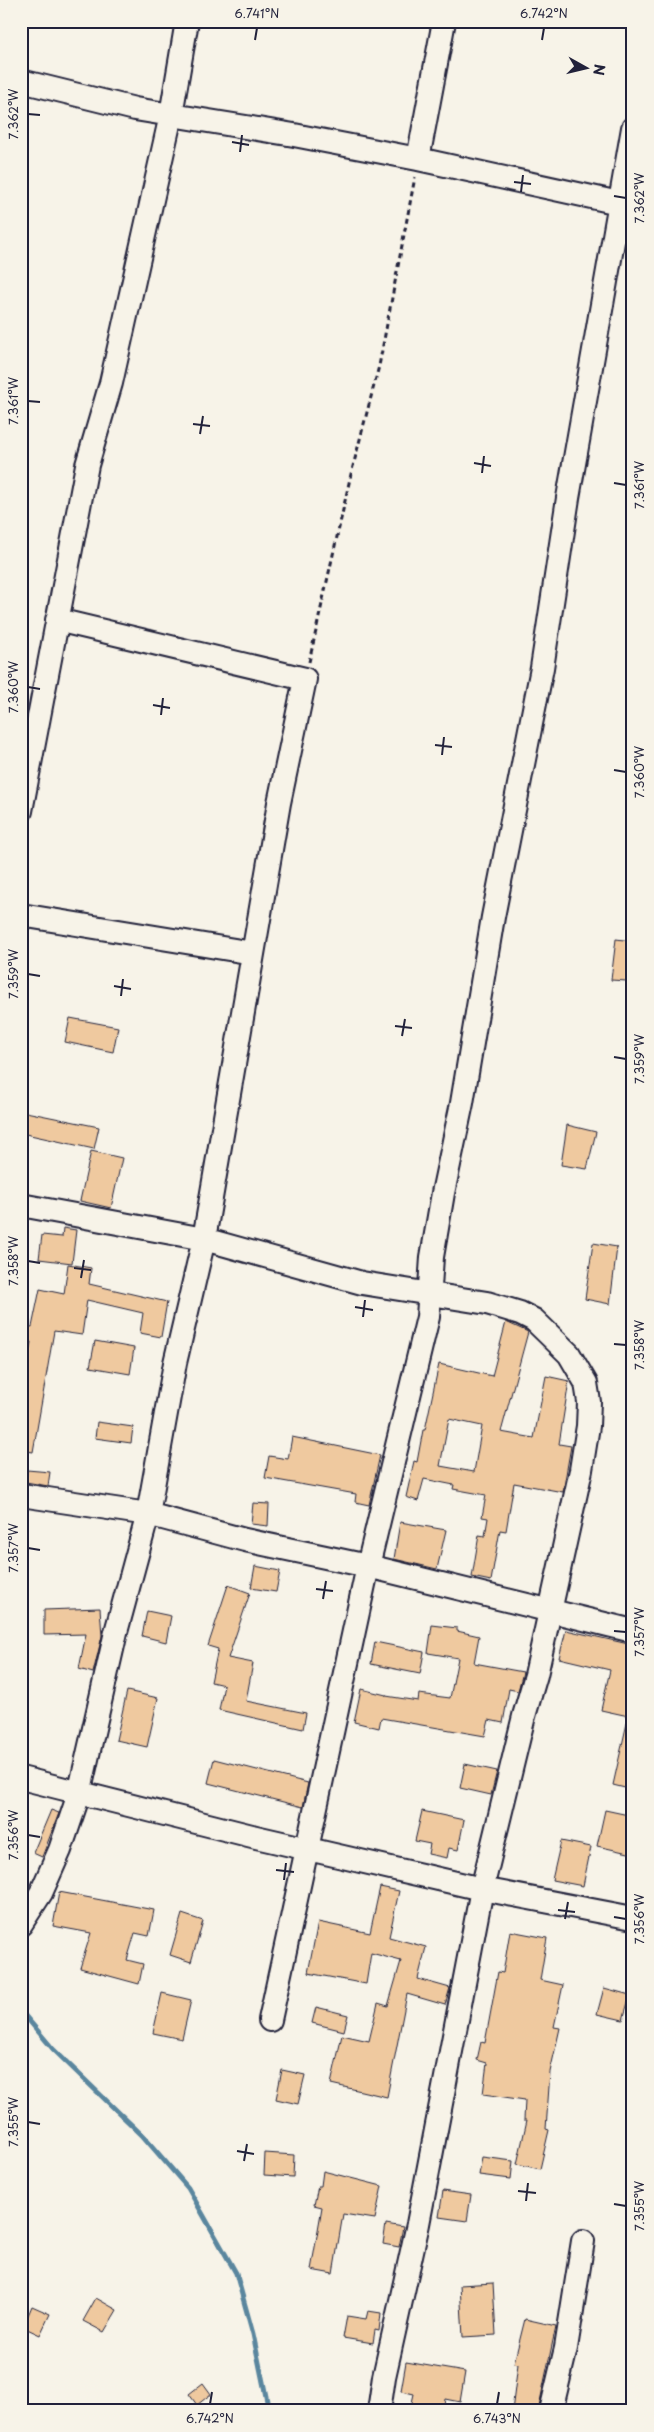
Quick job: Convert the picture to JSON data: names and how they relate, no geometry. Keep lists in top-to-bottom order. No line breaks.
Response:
{"north":"right","coordinates":["6.741°N","6.742°N","7.362°W","7.361°W","7.360°W","7.359°W","7.358°W","7.357°W","7.356°W","7.355°W","6.743°N"]}
